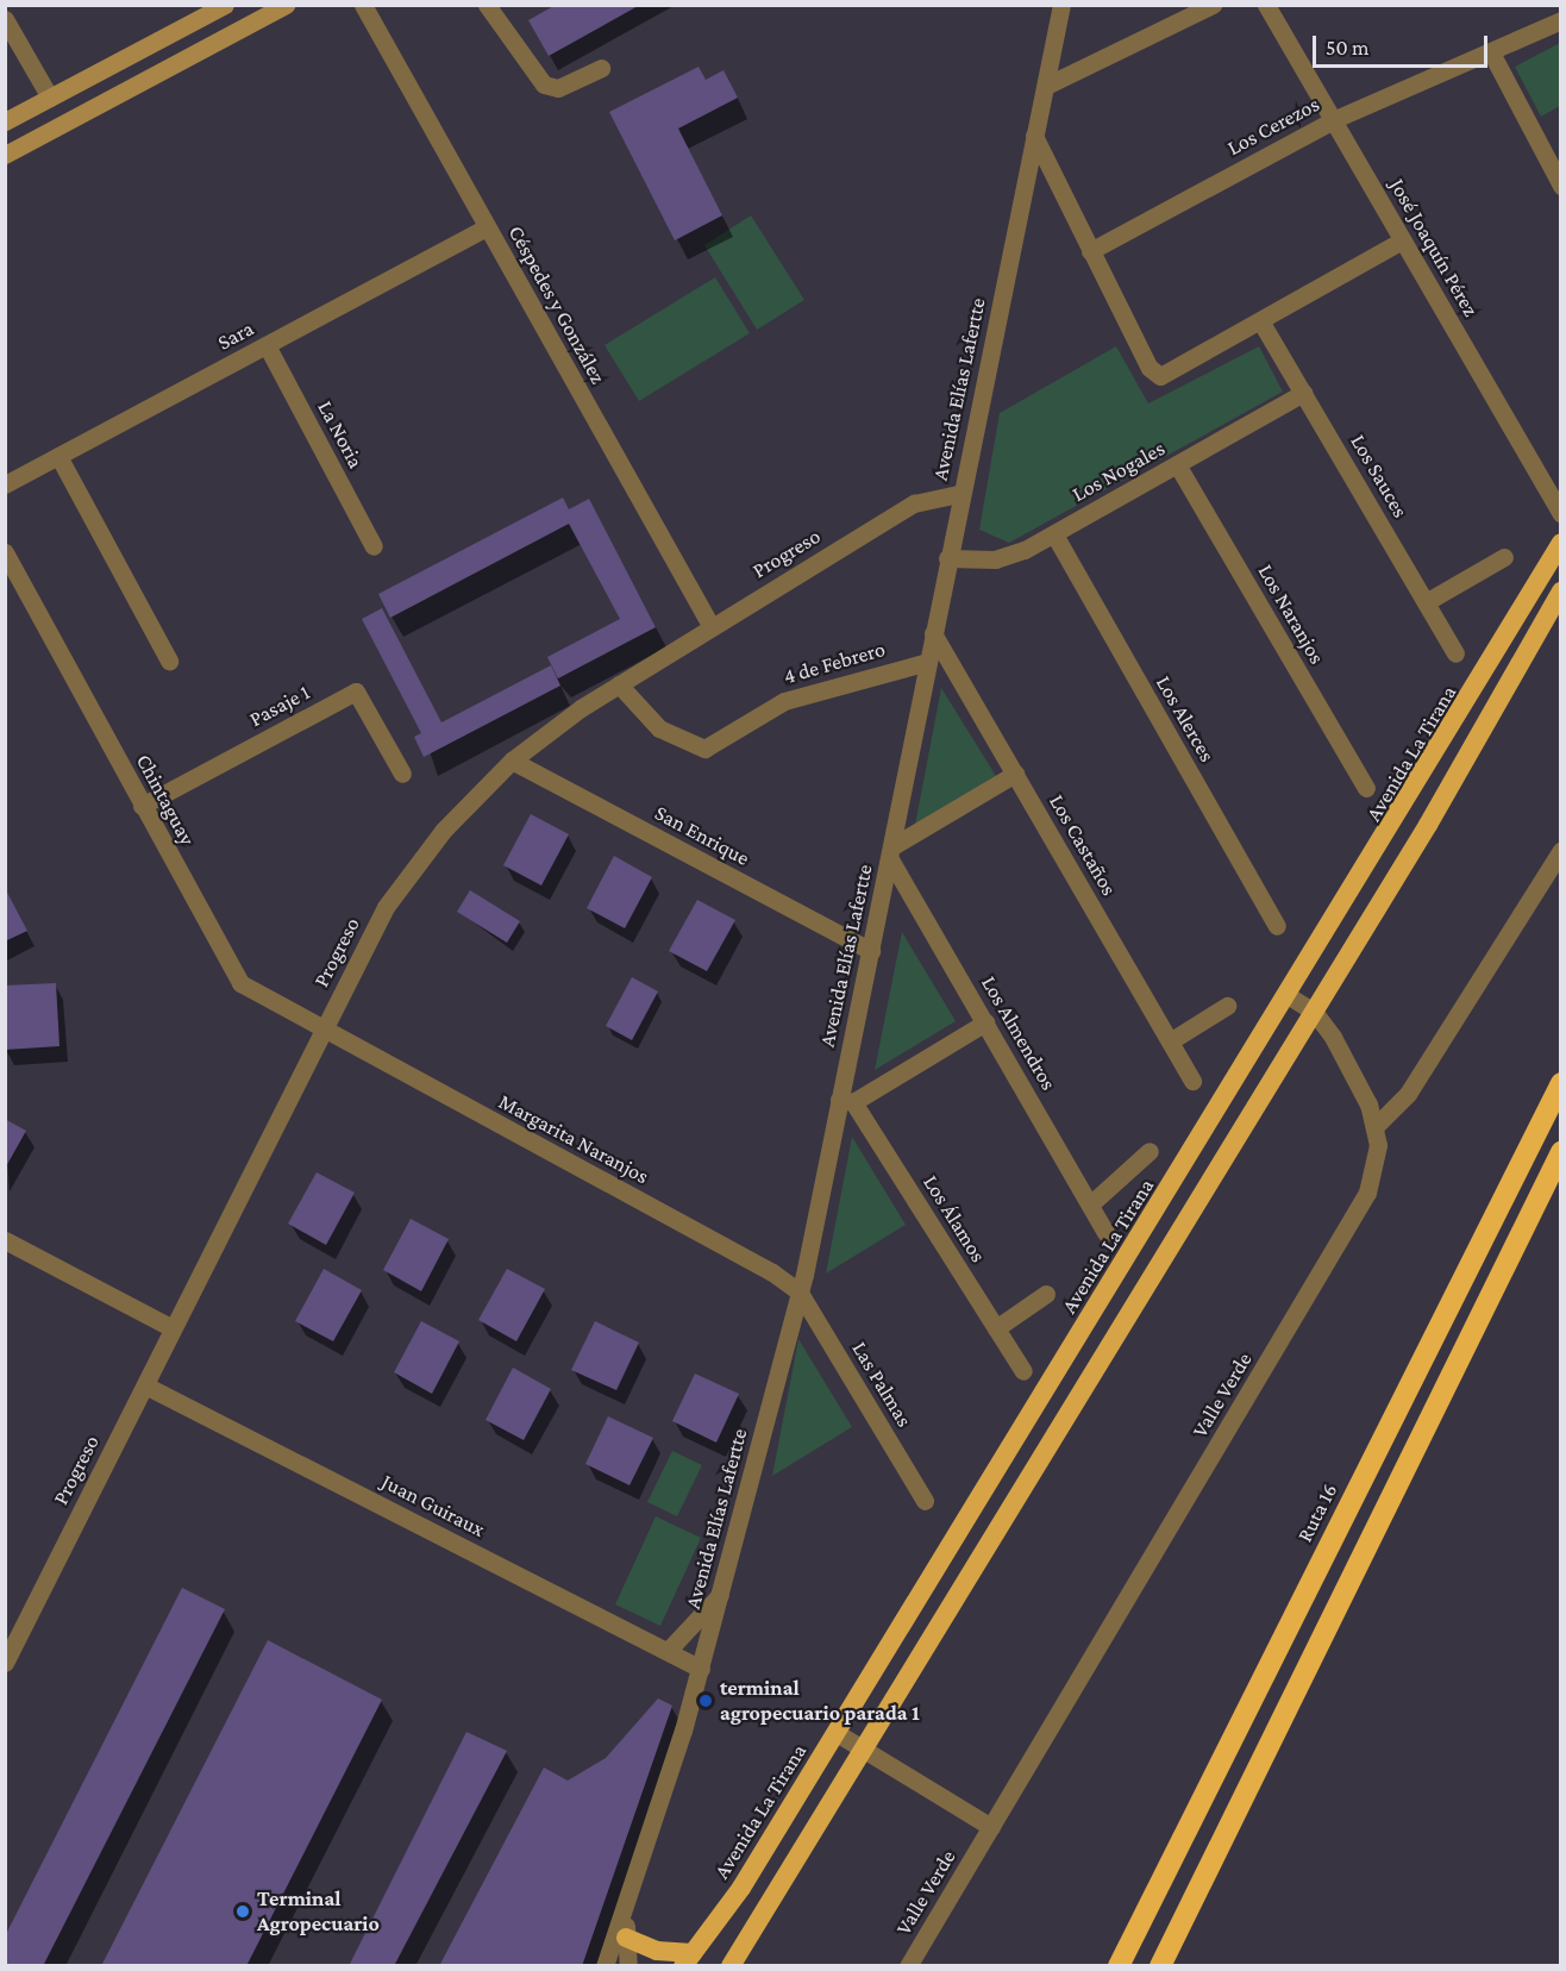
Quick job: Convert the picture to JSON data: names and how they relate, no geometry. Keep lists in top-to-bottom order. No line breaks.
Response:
{"streets":{"highway":["Avenida La Tirana","Ruta 16"],"street":["Los Cerezos","José Joaquín Pérez","Céspedes y González","Sara","Avenida Elías Lafertte","La Noria","Los Nogales","Los Sauces","Progreso","Los Naranjos","4 de Febrero","Pasaje 1","Los Alerces","Chintaguay","San Enrique","Los Castaños","Los Almendros","Margarita Naranjos","Los Álamos","Las Palmas","Valle Verde","Juan Guiraux"]},"crossings":[["Los Cerezos","José Joaquín Pérez"],["Céspedes y González","Sara"],["Céspedes y González","Progreso"],["Sara","La Noria"],["Avenida Elías Lafertte","Los Nogales"],["Avenida Elías Lafertte","Progreso"],["Avenida Elías Lafertte","4 de Febrero"],["Avenida Elías Lafertte","San Enrique"],["Avenida Elías Lafertte","Los Castaños"],["Avenida Elías Lafertte","Los Almendros"],["Avenida Elías Lafertte","Margarita Naranjos"],["Avenida Elías Lafertte","Los Álamos"],["Avenida Elías Lafertte","Las Palmas"],["Avenida Elías Lafertte","Juan Guiraux"],["Los Nogales","Los Sauces"],["Los Nogales","Los Naranjos"],["Los Nogales","Los Alerces"],["Progreso","4 de Febrero"],["Progreso","Chintaguay"],["Progreso","San Enrique"],["Progreso","Margarita Naranjos"],["Progreso","Juan Guiraux"],["Pasaje 1","Chintaguay"],["Chintaguay","Margarita Naranjos"],["Margarita Naranjos","Las Palmas"]],"places":["terminal agropecuario parada 1","Terminal Agropecuario"],"scale_bar":"50 m"}
